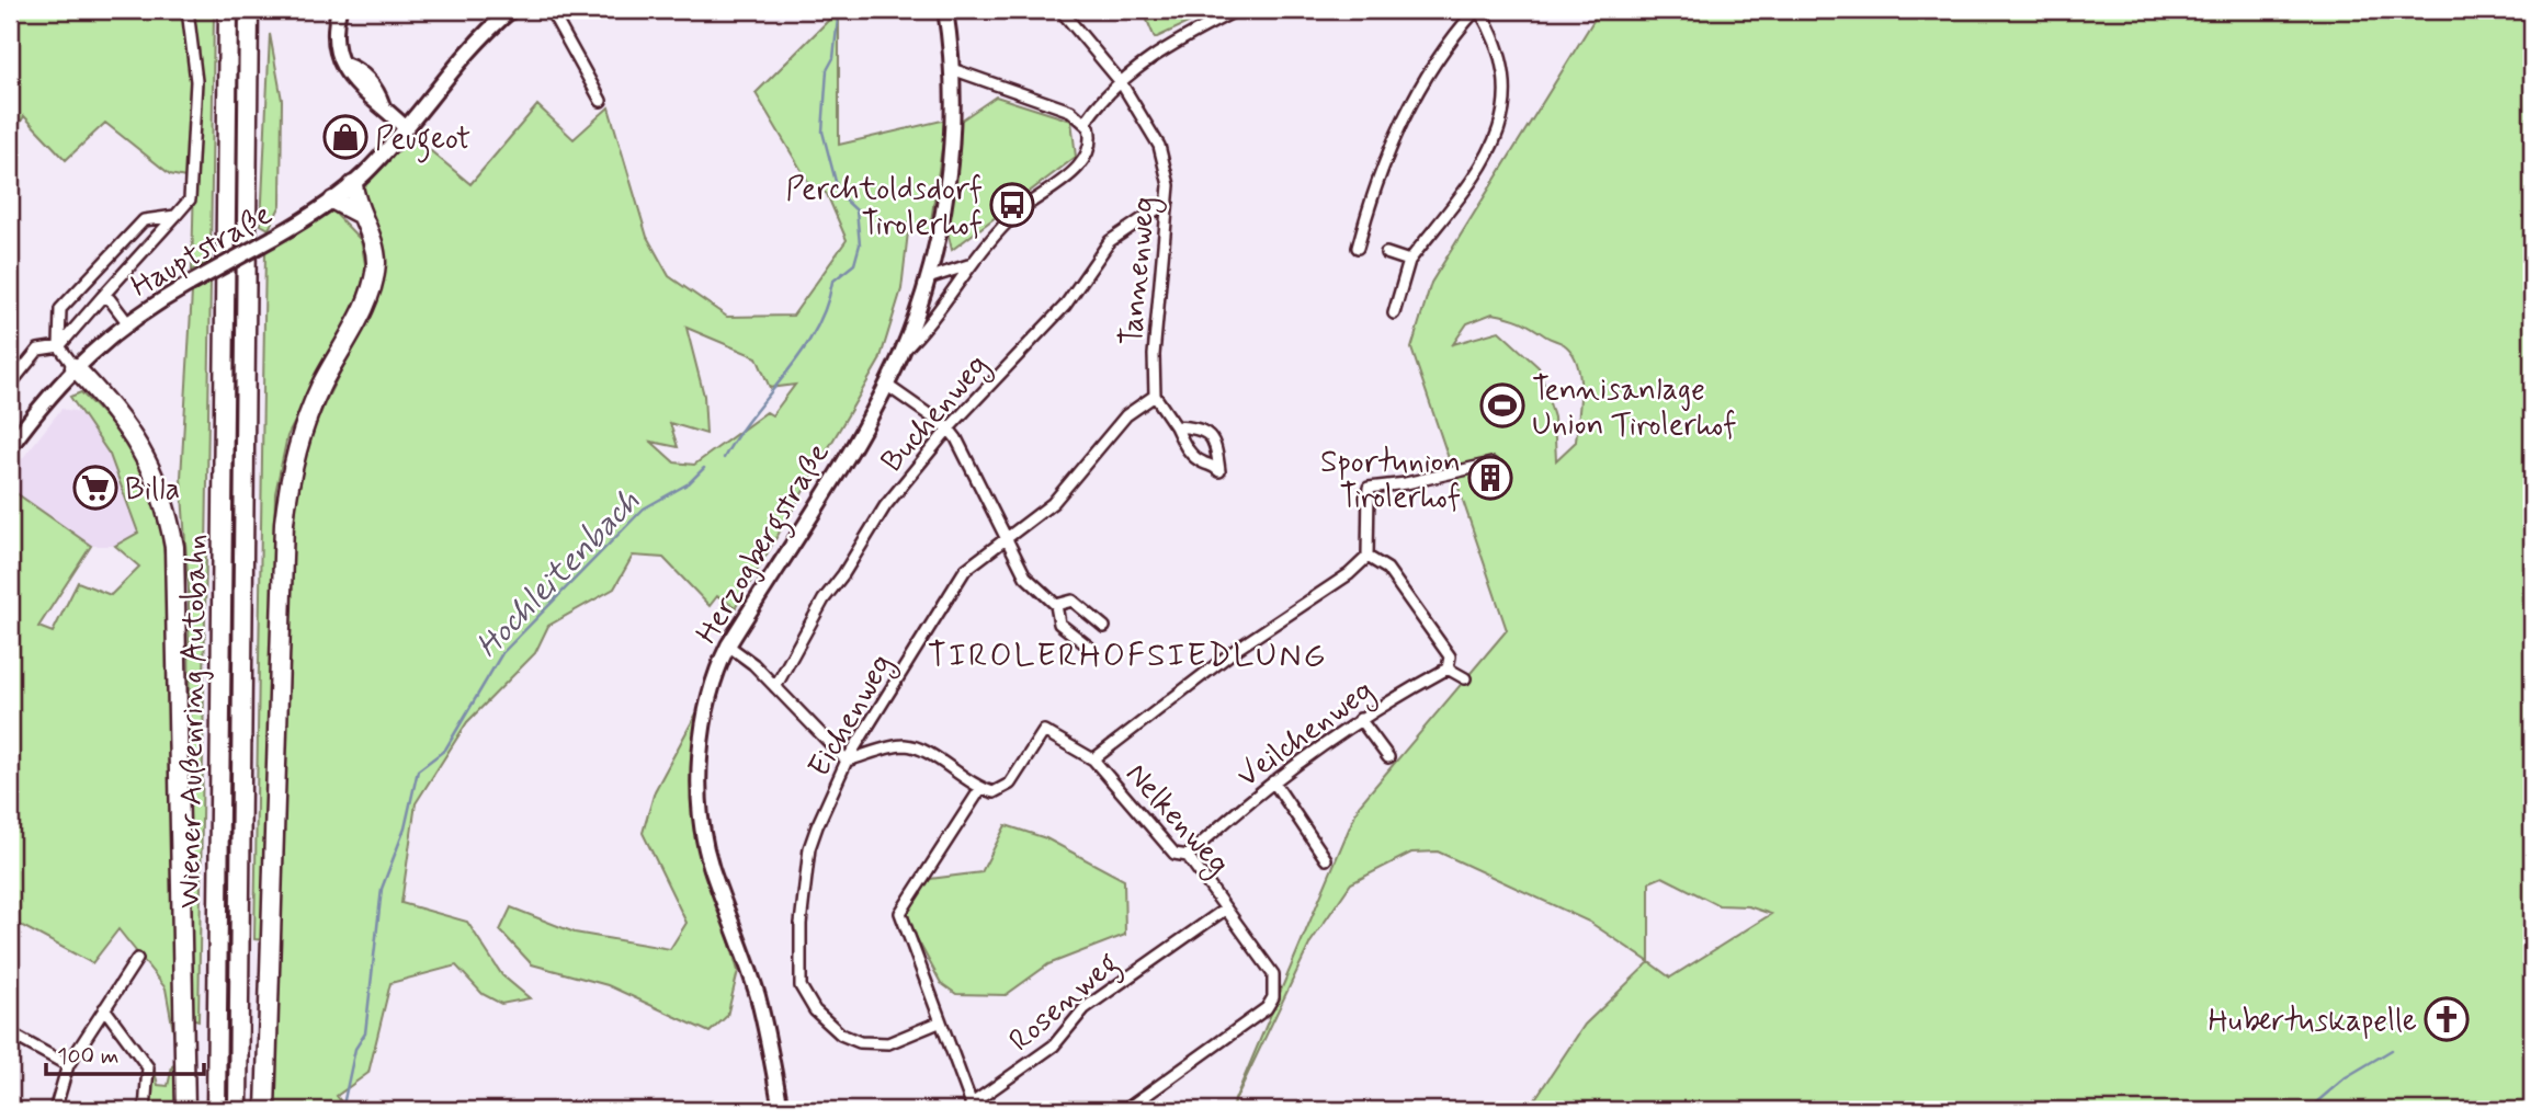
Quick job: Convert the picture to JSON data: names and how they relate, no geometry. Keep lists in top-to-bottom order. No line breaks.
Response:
{"streets":{"highway":["Wiener Außenring Autobahn"],"main road":["Hauptstraße","Herzogbergstraße"],"street":["Tannenweg","Buchenweg","Eichenweg","Veilchenweg","Nelkenweg","Rosenweg"]},"crossings":[["Tannenweg","Buchenweg"],["Tannenweg","Eichenweg"],["Veilchenweg","Nelkenweg"],["Nelkenweg","Rosenweg"]],"districts":["TIROLERHOFSIEDLUNG"],"water":["Hochleitenbach"],"places":{"shop":["Peugeot"],"bus stop":["Perchtoldsdorf Tirolerhof"],"sports":["Tennisanlage Union Tirolerhof"],"building":["Sportunion Tirolerhof"],"supermarket":["Billa"],"church":["Hubertuskapelle"]},"scale_bar":"100 m"}
